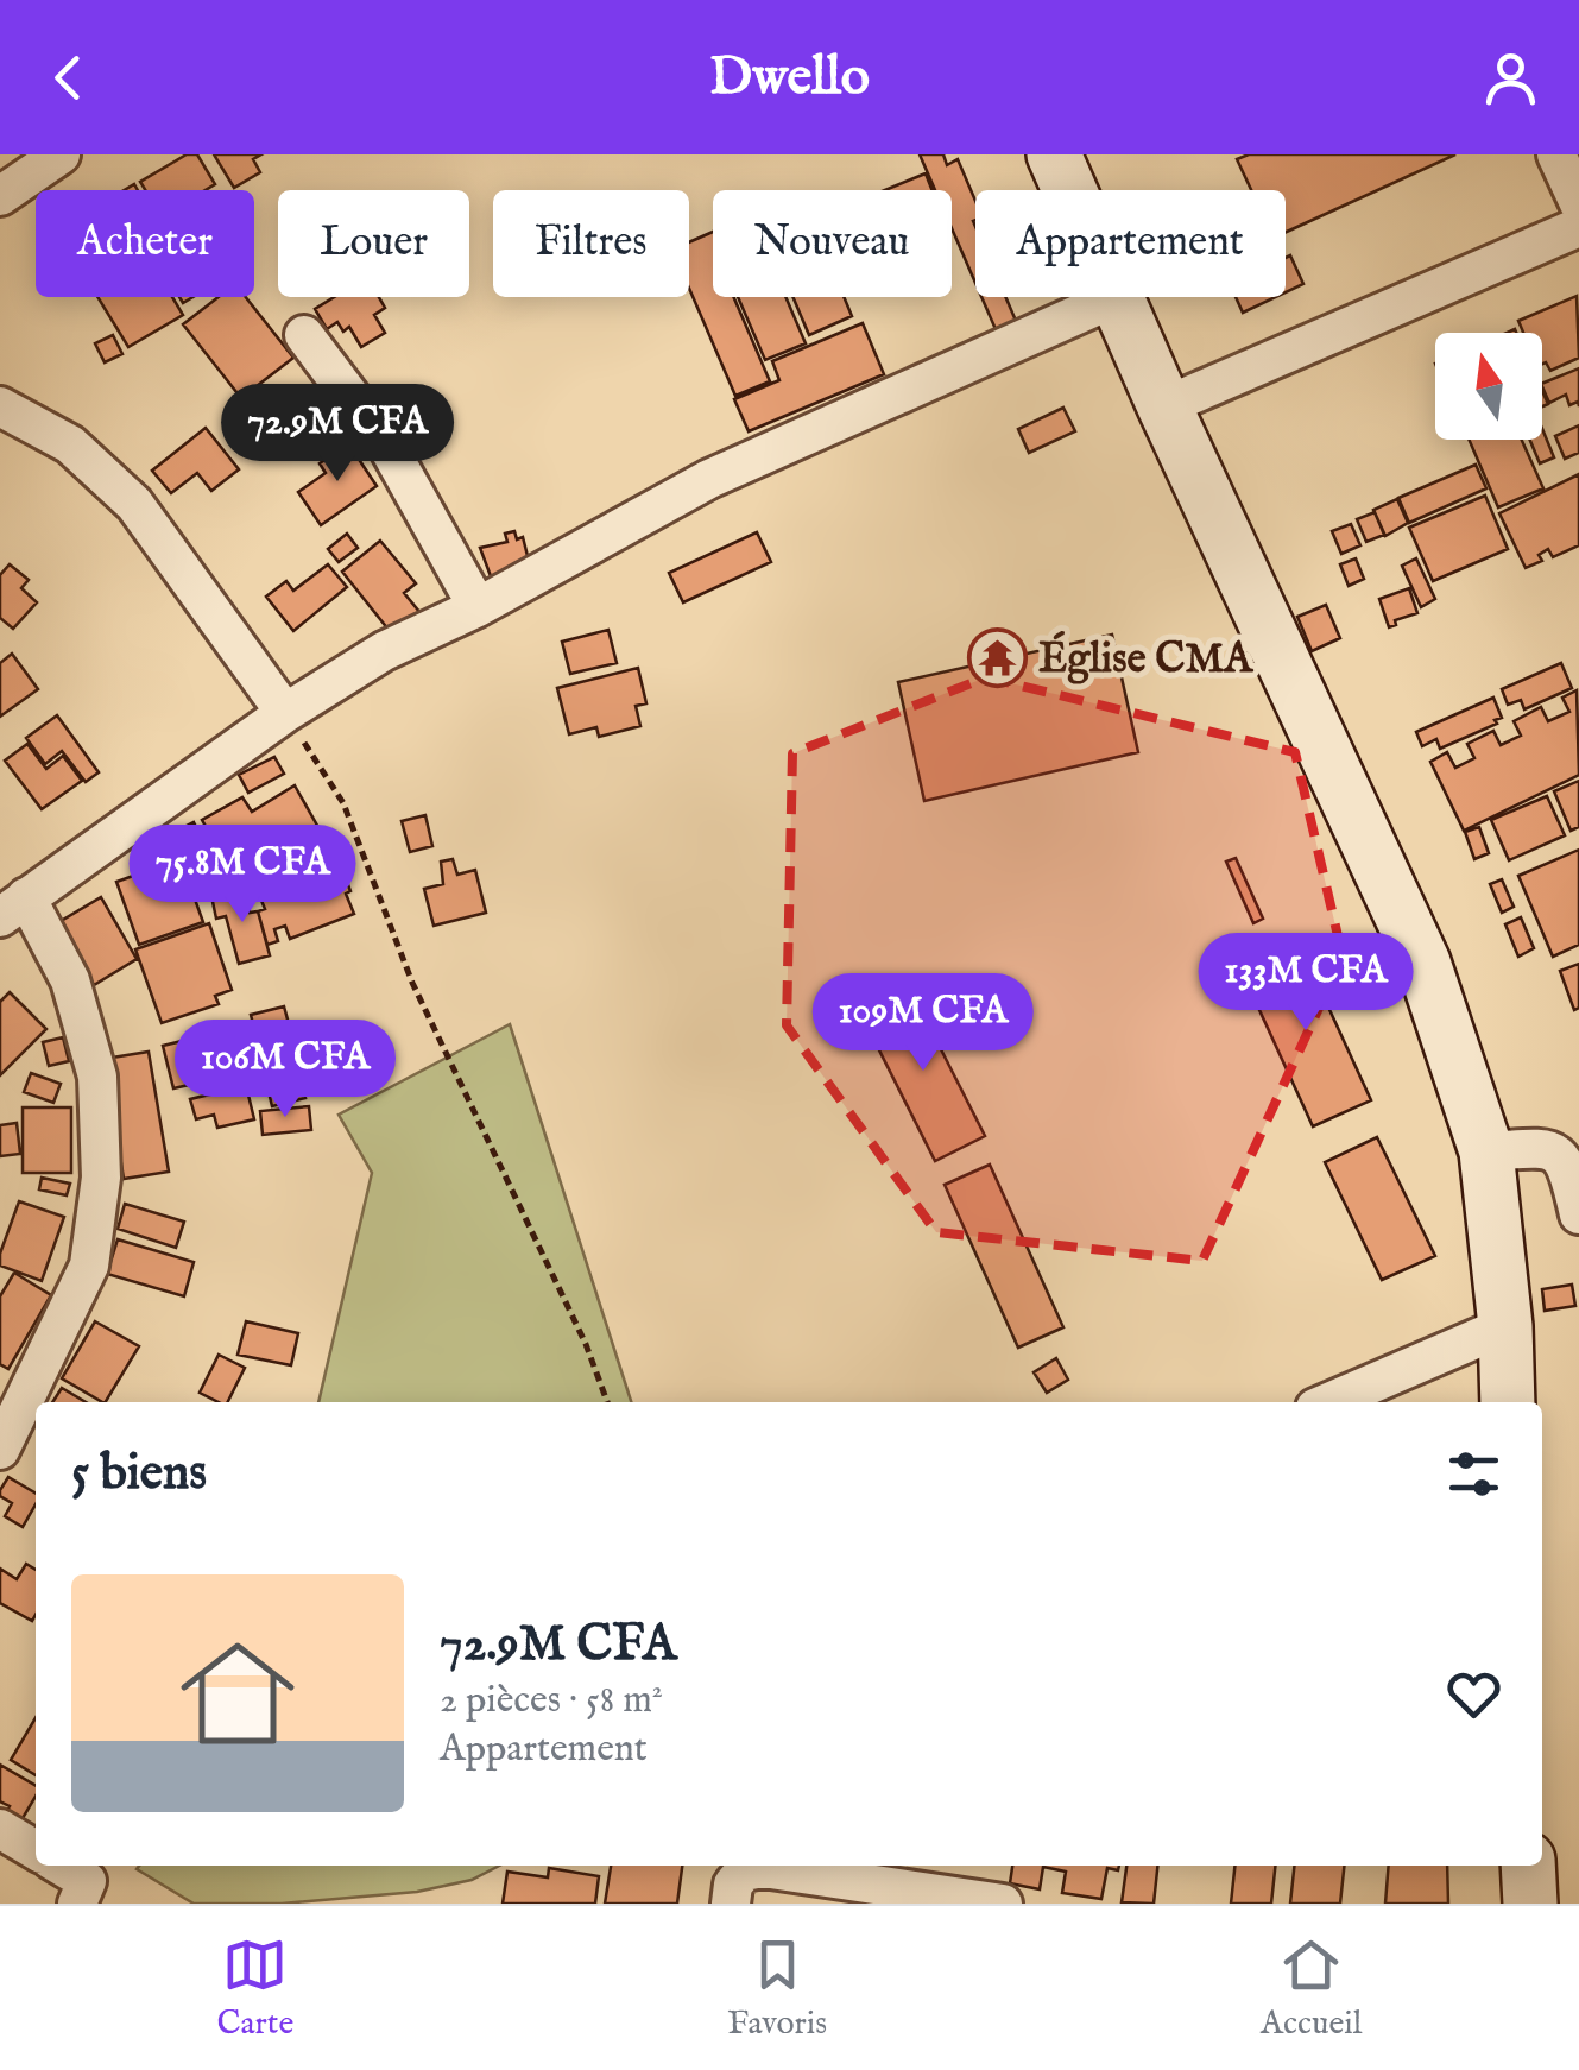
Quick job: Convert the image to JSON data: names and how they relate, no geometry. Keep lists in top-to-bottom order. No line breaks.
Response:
{"places":{"temple":["Église CMA"]},"north":"top","page":{"header":"Dwello","chip":["Acheter","Louer","Filtres","Nouveau","Appartement"],"price":["72.9M CFA","75.8M CFA","133M CFA","109M CFA","106M CFA"],"heading":"5 biens","list":[{"name":"72.9M CFA","note":"2 pièces · 58 m² · Appartement"}],"tabs":["Carte","Favoris","Accueil"]}}
